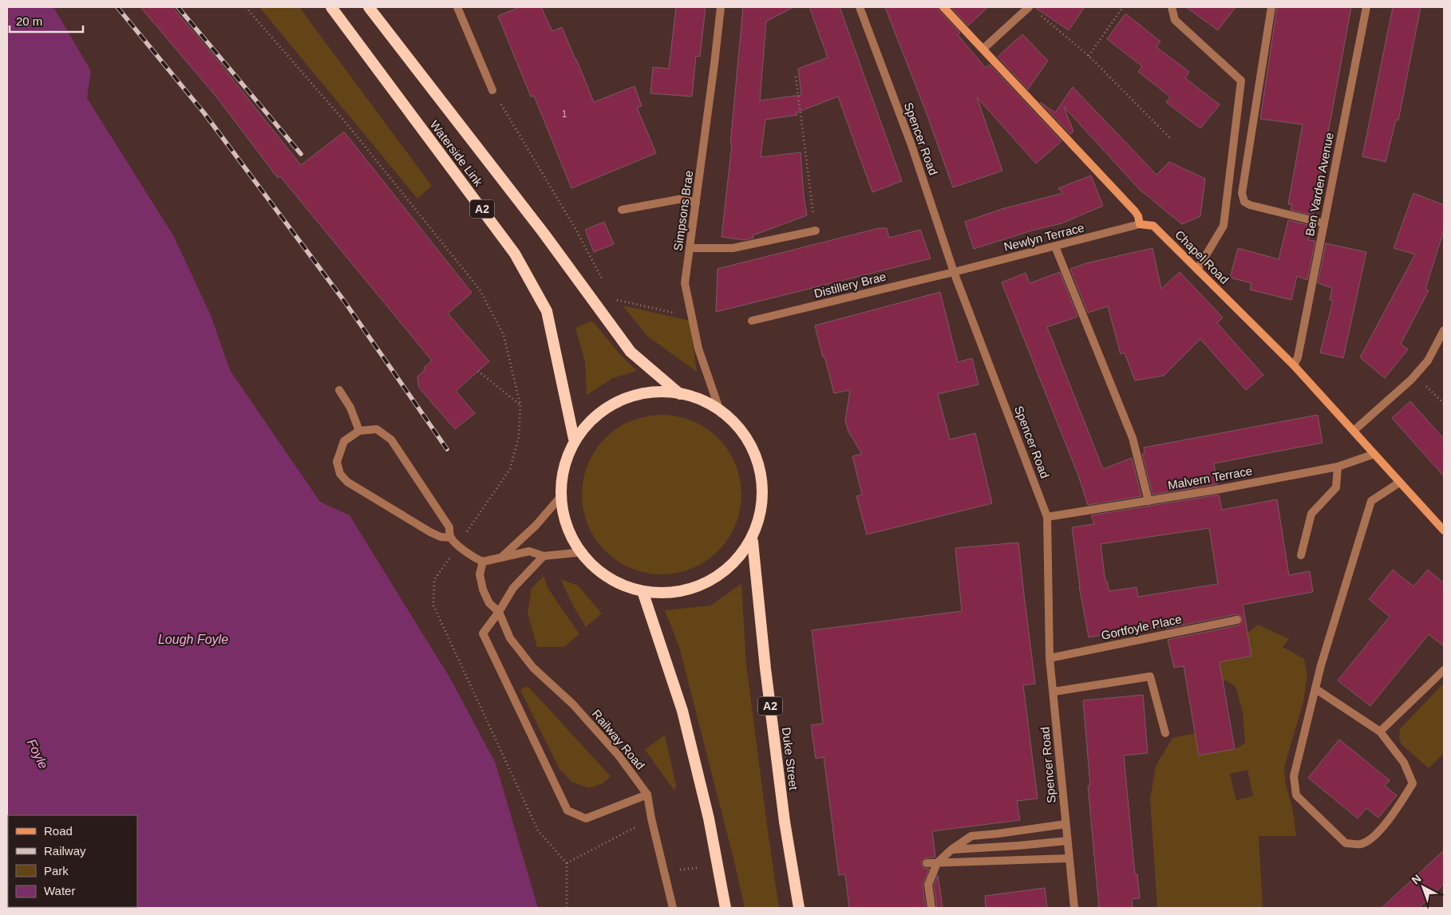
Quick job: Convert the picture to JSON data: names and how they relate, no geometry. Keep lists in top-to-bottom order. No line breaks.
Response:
{"streets":{"highway":["Waterside Link","A2","Duke Street"],"main road":["Chapel Road"],"street":["Spencer Road","Ben Varden Avenue","Simpsons Brae","Newlyn Terrace","Distillery Brae","Malvern Terrace","Gortfoyle Place","Railway Road"]},"crossings":[["Spencer Road","Newlyn Terrace"],["Spencer Road","Distillery Brae"],["Spencer Road","Malvern Terrace"],["Spencer Road","Gortfoyle Place"],["Waterside Link","A2"],["Ben Varden Avenue","Chapel Road"],["A2","Simpsons Brae"],["A2","Duke Street"],["Newlyn Terrace","Chapel Road"],["Newlyn Terrace","Distillery Brae"],["Chapel Road","Malvern Terrace"]],"water":["Lough Foyle","Foyle"],"house_numbers":["1"],"legend":["Road","Railway","Park","Water"],"scale_bar":"20 m","north":"top left"}
